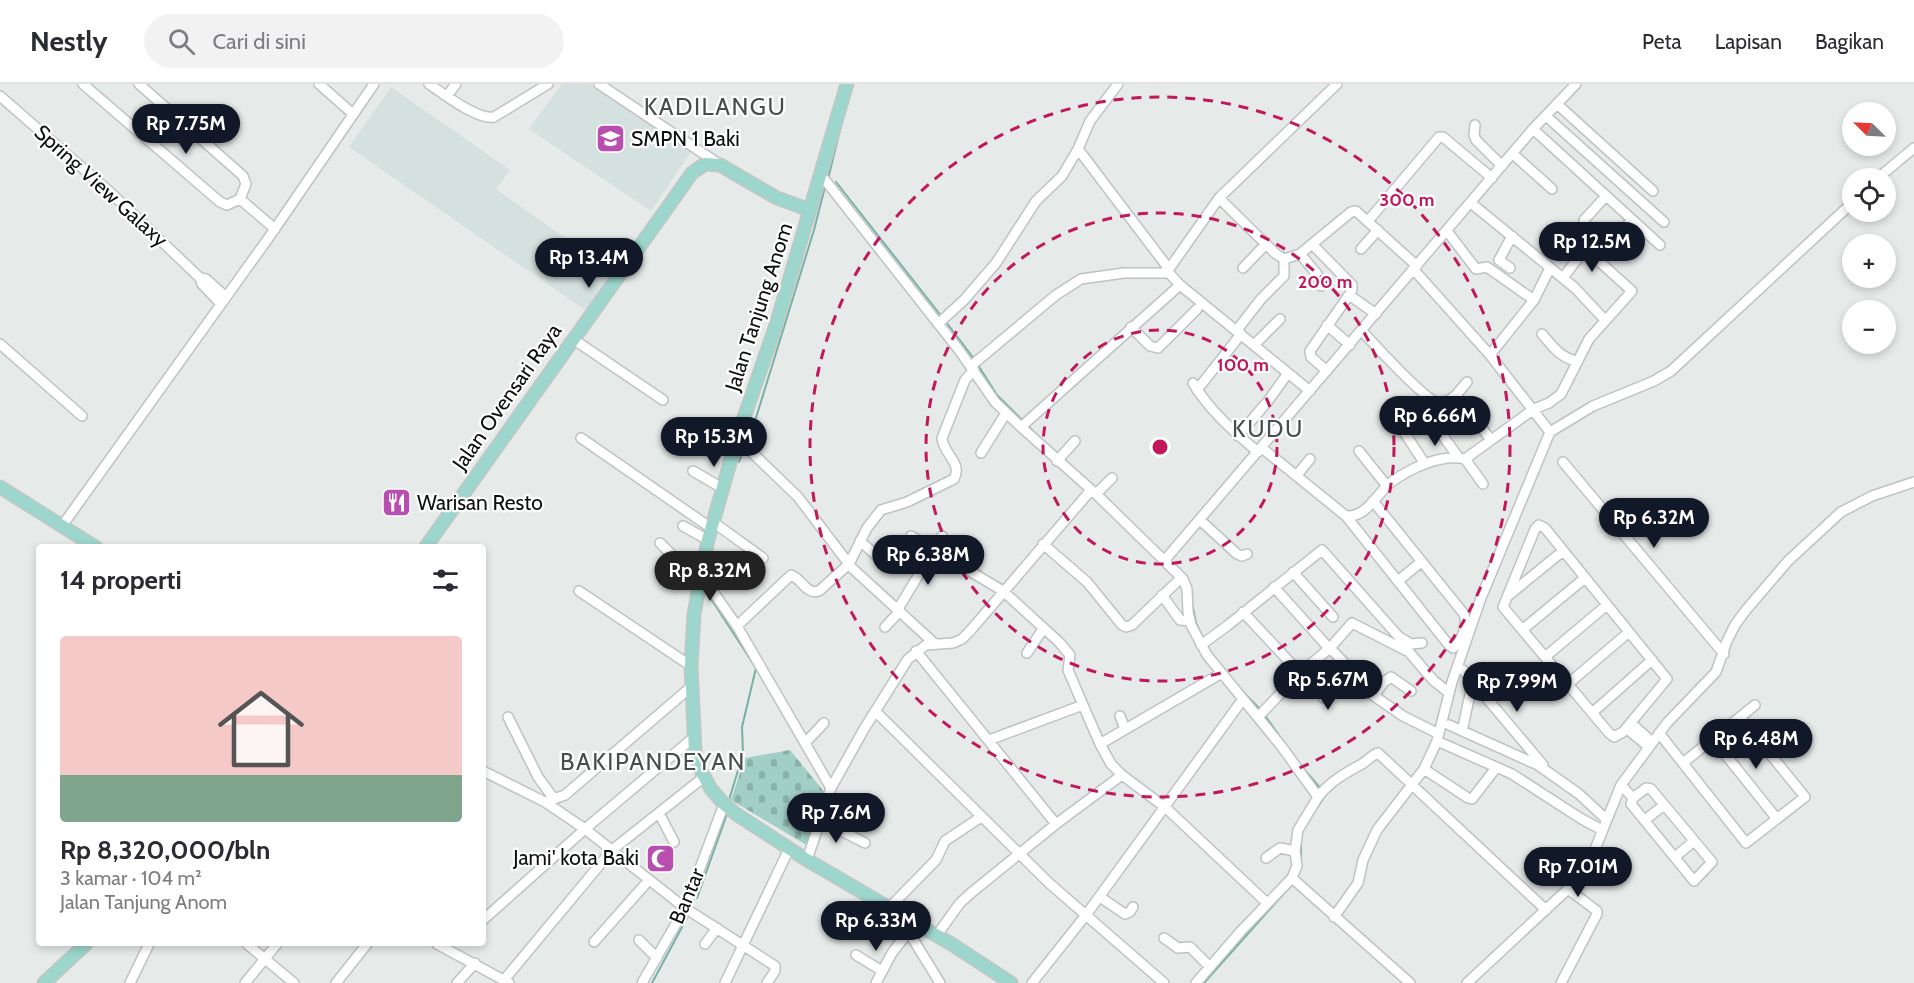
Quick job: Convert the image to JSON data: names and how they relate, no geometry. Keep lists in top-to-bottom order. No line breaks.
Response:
{"streets":{"main road":["Jalan Tanjung Anom","Jalan Ovensari Raya"],"street":["Spring View Galaxy","Bantar"]},"crossings":[["Jalan Tanjung Anom","Bantar"]],"districts":["KADILANGU","KUDU","BAKIPANDEYAN"],"places":{"school or university":["SMPN 1 Baki"],"restaurant":["Warisan Resto"],"mosque":["Jami' kota Baki"]},"north":"top left","page":{"header":"Nestly","search":"Cari di sini","nav":["Peta","Lapisan","Bagikan"],"map_buttons":["+","−"],"price":["Rp 7.75M","Rp 12.5M","Rp 13.4M","Rp 6.66M","Rp 15.3M","Rp 6.32M","Rp 6.38M","Rp 8.32M","Rp 5.67M","Rp 7.99M","Rp 6.48M","Rp 7.6M","Rp 7.01M","Rp 6.33M"],"heading":"14 properti","list":[{"name":"Rp 8,320,000/bln","note":"3 kamar · 104 m² · Jalan Tanjung Anom"}]},"rings":["300 m","200 m","100 m"]}
